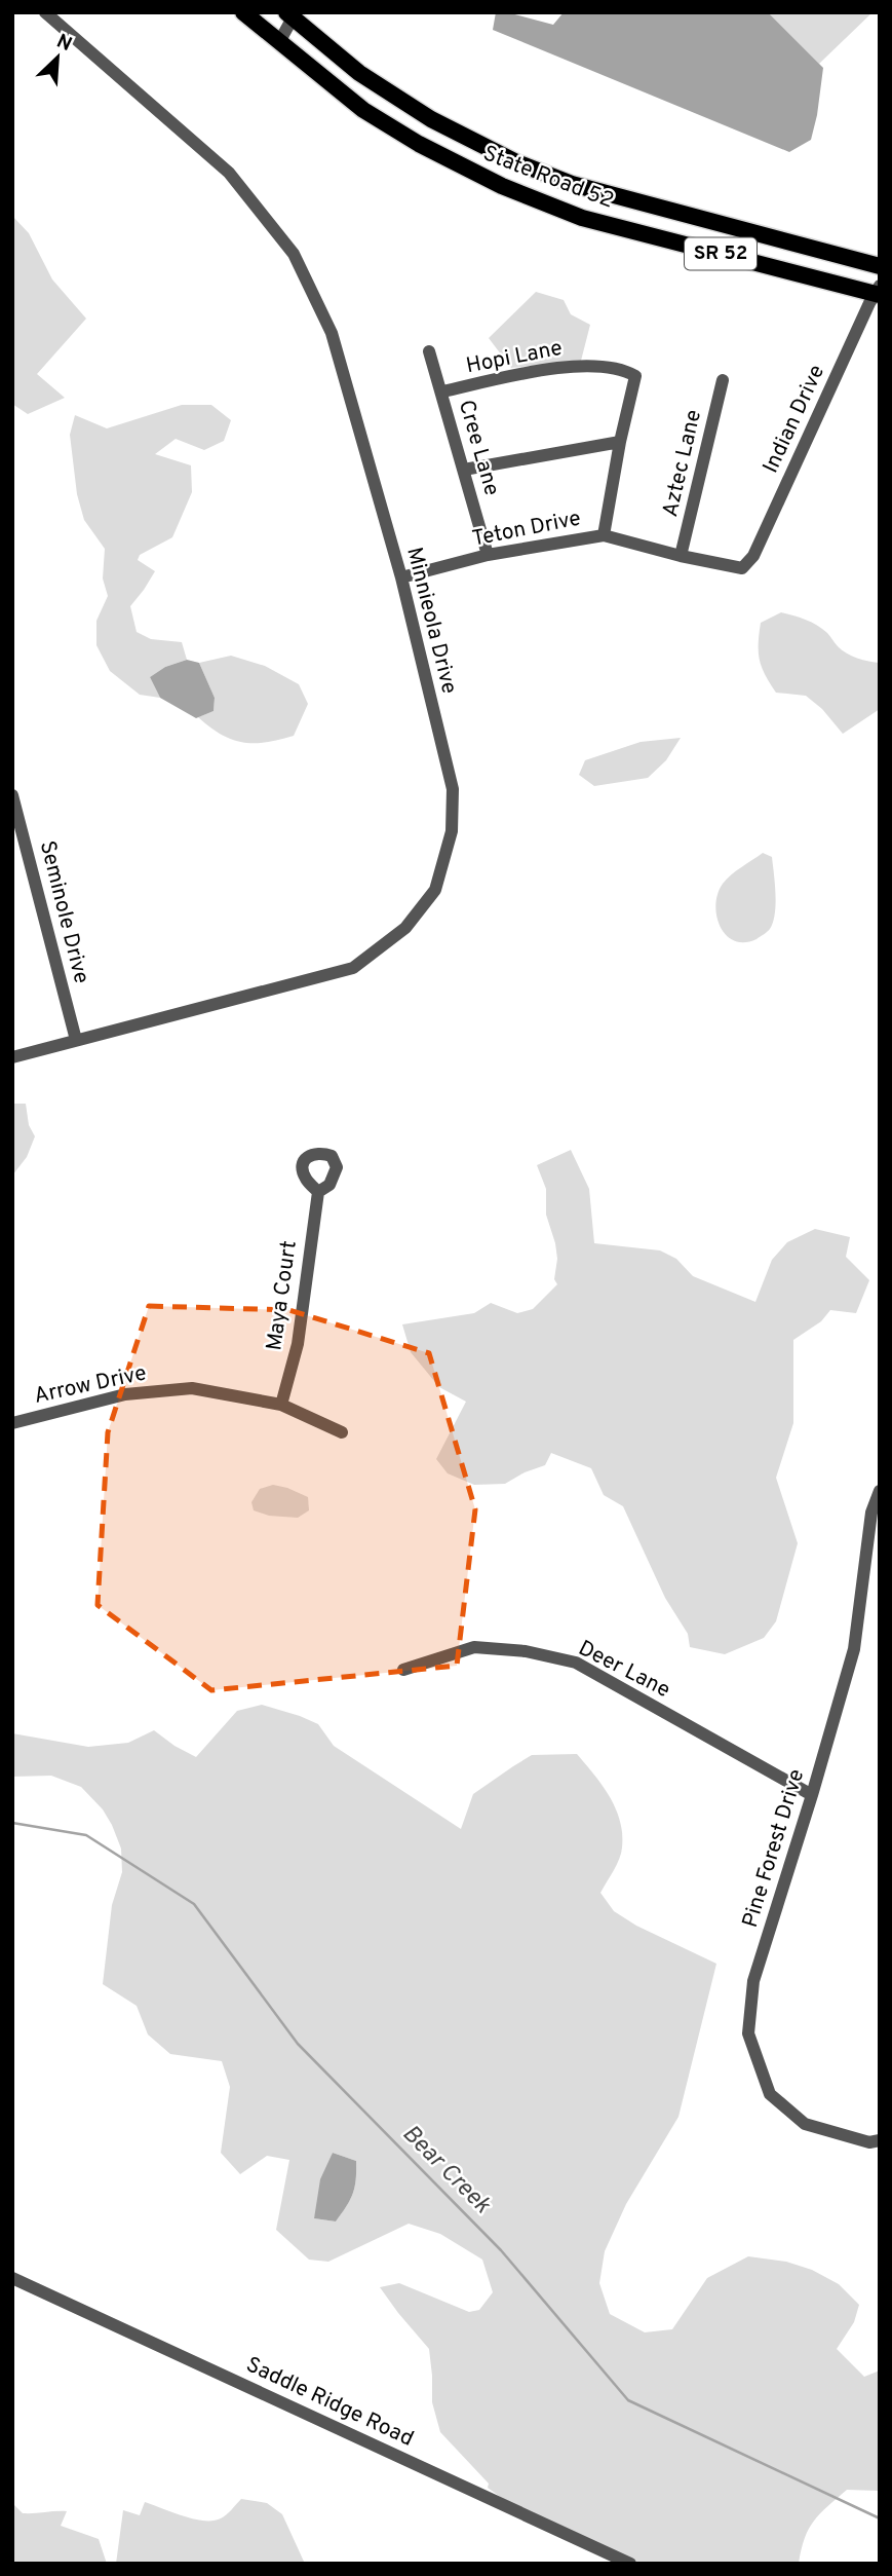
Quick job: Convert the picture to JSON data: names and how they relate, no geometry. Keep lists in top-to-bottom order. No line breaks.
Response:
{"streets":{"main road":["State Road 52","SR 52"],"street":["Hopi Lane","Indian Drive","Cree Lane","Aztec Lane","Teton Drive","Minnieola Drive","Seminole Drive","Maya Court","Arrow Drive","Deer Lane","Pine Forest Drive","Saddle Ridge Road"]},"crossings":[["State Road 52","Indian Drive"],["Hopi Lane","Cree Lane"],["Indian Drive","Teton Drive"],["Cree Lane","Teton Drive"],["Aztec Lane","Teton Drive"],["Teton Drive","Minnieola Drive"],["Minnieola Drive","Seminole Drive"],["Maya Court","Arrow Drive"],["Deer Lane","Pine Forest Drive"]],"water":["Bear Creek"],"north":"top right"}
